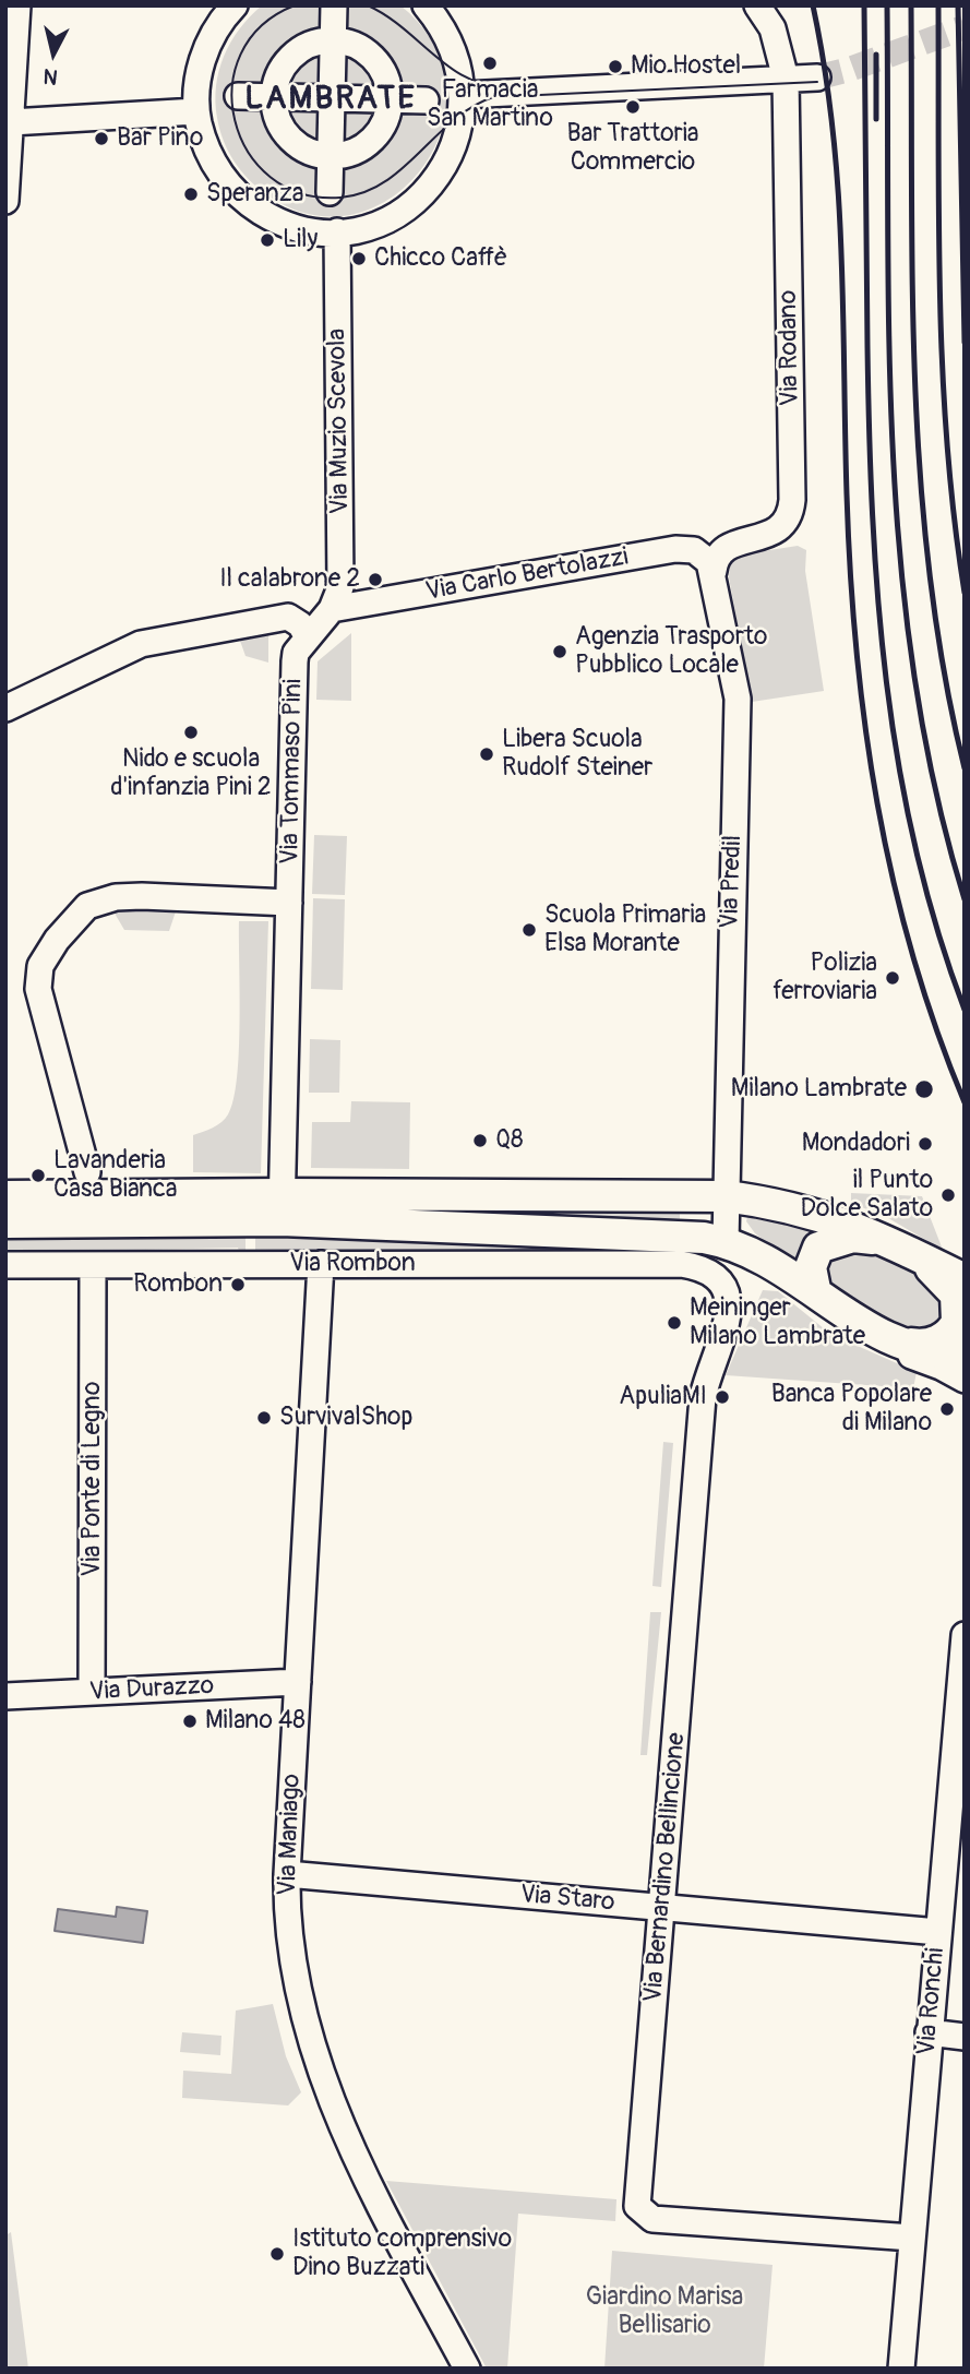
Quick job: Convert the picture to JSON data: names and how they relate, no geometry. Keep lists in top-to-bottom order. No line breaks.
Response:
{"streets":{"main road":["Via Rombon"],"street":["Via Rodano","Via Muzio Scevola","Via Carlo Bertolazzi","Via Tommaso Pini","Via Predil","Via Ponte di Legno","Via Durazzo","Via Maniago","Via Bernardino Bellincione","Via Staro","Via Ronchi"]},"crossings":[["Via Rodano","Via Carlo Bertolazzi"],["Via Rodano","Via Predil"],["Via Muzio Scevola","Via Carlo Bertolazzi"],["Via Muzio Scevola","Via Tommaso Pini"],["Via Carlo Bertolazzi","Via Tommaso Pini"],["Via Carlo Bertolazzi","Via Predil"],["Via Tommaso Pini","Via Rombon"],["Via Predil","Via Rombon"],["Via Rombon","Via Ponte di Legno"],["Via Rombon","Via Maniago"],["Via Rombon","Via Bernardino Bellincione"],["Via Ponte di Legno","Via Durazzo"],["Via Durazzo","Via Maniago"],["Via Maniago","Via Staro"],["Via Bernardino Bellincione","Via Staro"],["Via Bernardino Bellincione","Via Ronchi"],["Via Staro","Via Ronchi"]],"districts":["LAMBRATE"],"parks":["Giardino Marisa Bellisario"],"places":["Farmacia San Martino","Mio Hostel","Bar Trattoria Commercio","Bar Pino","Speranza","Lily","Chicco Caffè","Il calabrone 2","Agenzia Trasporto Pubblico Locale","Nido e scuola d'infanzia Pini 2","Libera Scuola Rudolf Steiner","Scuola Primaria Elsa Morante","Polizia ferroviaria","Milano Lambrate","Q8","Mondadori","Lavanderia Casa Bianca","il Punto Dolce Salato","Rombon","Meininger Milano Lambrate","ApuliaMI","Banca Popolare di Milano","SurvivalShop","Milano 48","Istituto comprensivo Dino Buzzati"],"north":"bottom"}
